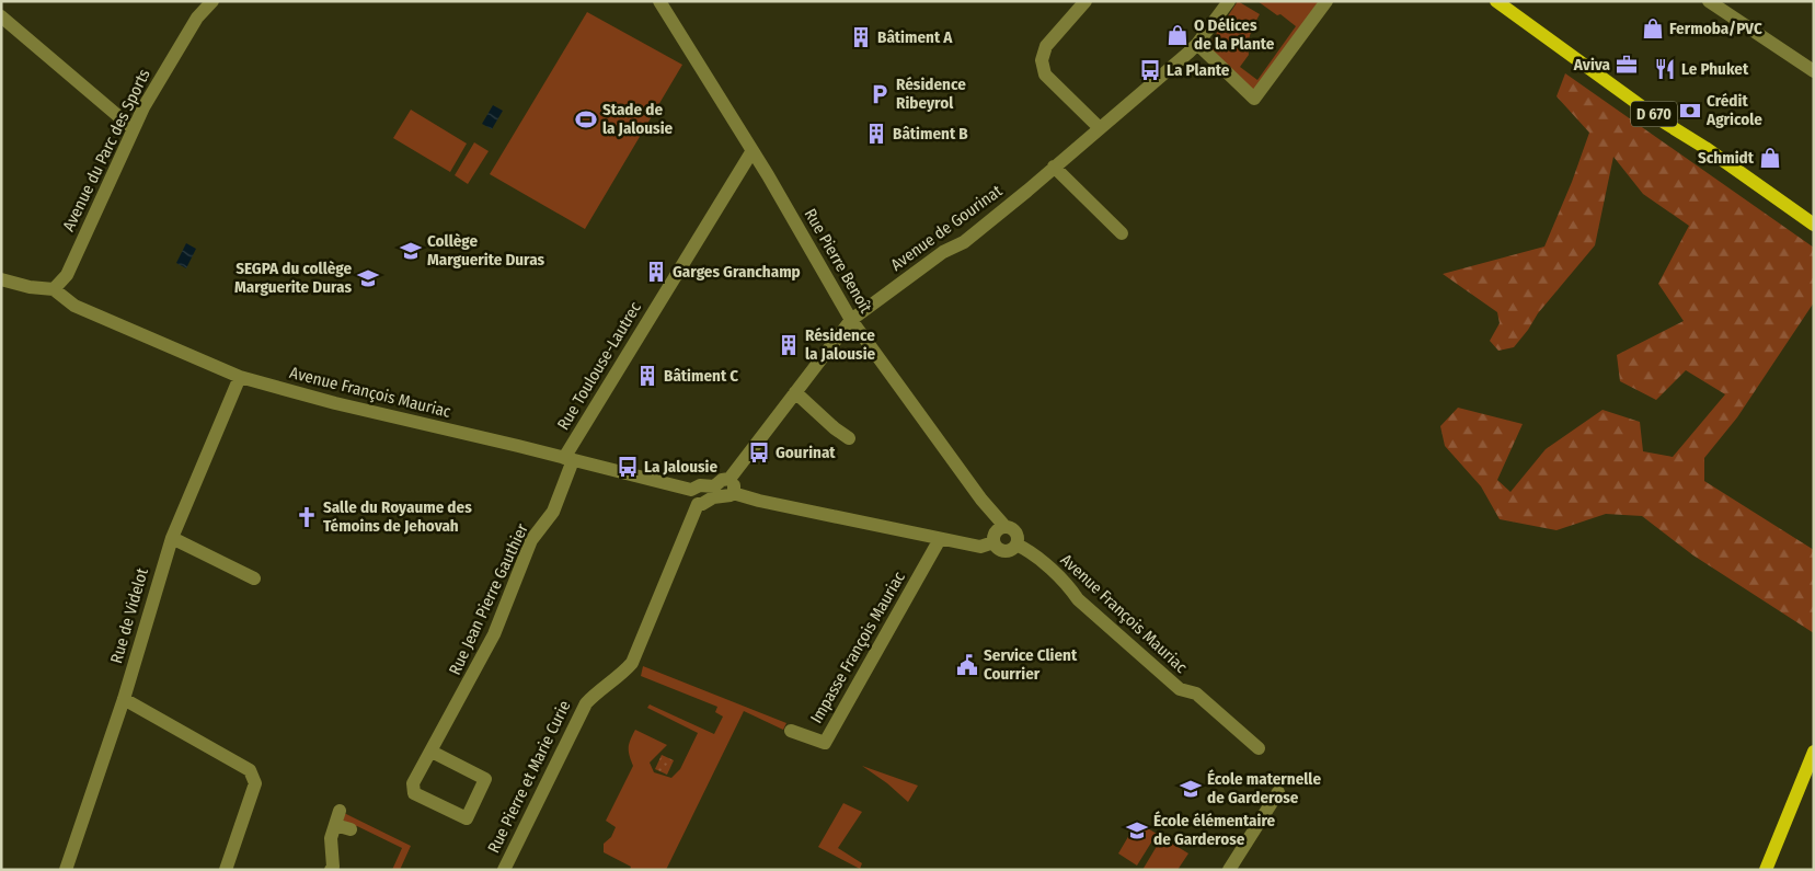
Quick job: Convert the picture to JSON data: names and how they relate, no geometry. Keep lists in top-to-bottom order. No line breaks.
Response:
{"streets":{"main road":["D 670"],"street":["Avenue du Parc des Sports","Avenue de Gourinat","Rue Pierre Benoît","Rue Toulouse-Lautrec","Avenue François Mauriac","Rue Jean Pierre Gauthier","Rue de Videlot","Impasse François Mauriac","Rue Pierre et Marie Curie"]},"crossings":[["Avenue du Parc des Sports","Avenue François Mauriac"],["Avenue de Gourinat","Rue Pierre Benoît"],["Avenue de Gourinat","Avenue François Mauriac"],["Rue Pierre Benoît","Rue Toulouse-Lautrec"],["Rue Pierre Benoît","Avenue François Mauriac"],["Rue Toulouse-Lautrec","Avenue François Mauriac"],["Rue Toulouse-Lautrec","Rue Jean Pierre Gauthier"],["Avenue François Mauriac","Rue Jean Pierre Gauthier"],["Avenue François Mauriac","Rue de Videlot"]],"places":{"shop":["Fermoba/PVC","O Délices de la Plante","Schmidt"],"building":["Bâtiment A","Bâtiment B","Garges Granchamp","Résidence la Jalousie","Bâtiment C"],"office":["Aviva"],"restaurant":["Le Phuket"],"bus stop":["La Plante","Gourinat","La Jalousie"],"parking":["Résidence Ribeyrol"],"bank":["Crédit Agricole"],"sports":["Stade de la Jalousie"],"school or university":["Collège Marguerite Duras","SEGPA du collège Marguerite Duras","École maternelle de Garderose","École élémentaire de Garderose"],"church":["Salle du Royaume des Témoins de Jehovah"],"public building":["Service Client Courrier"]}}
